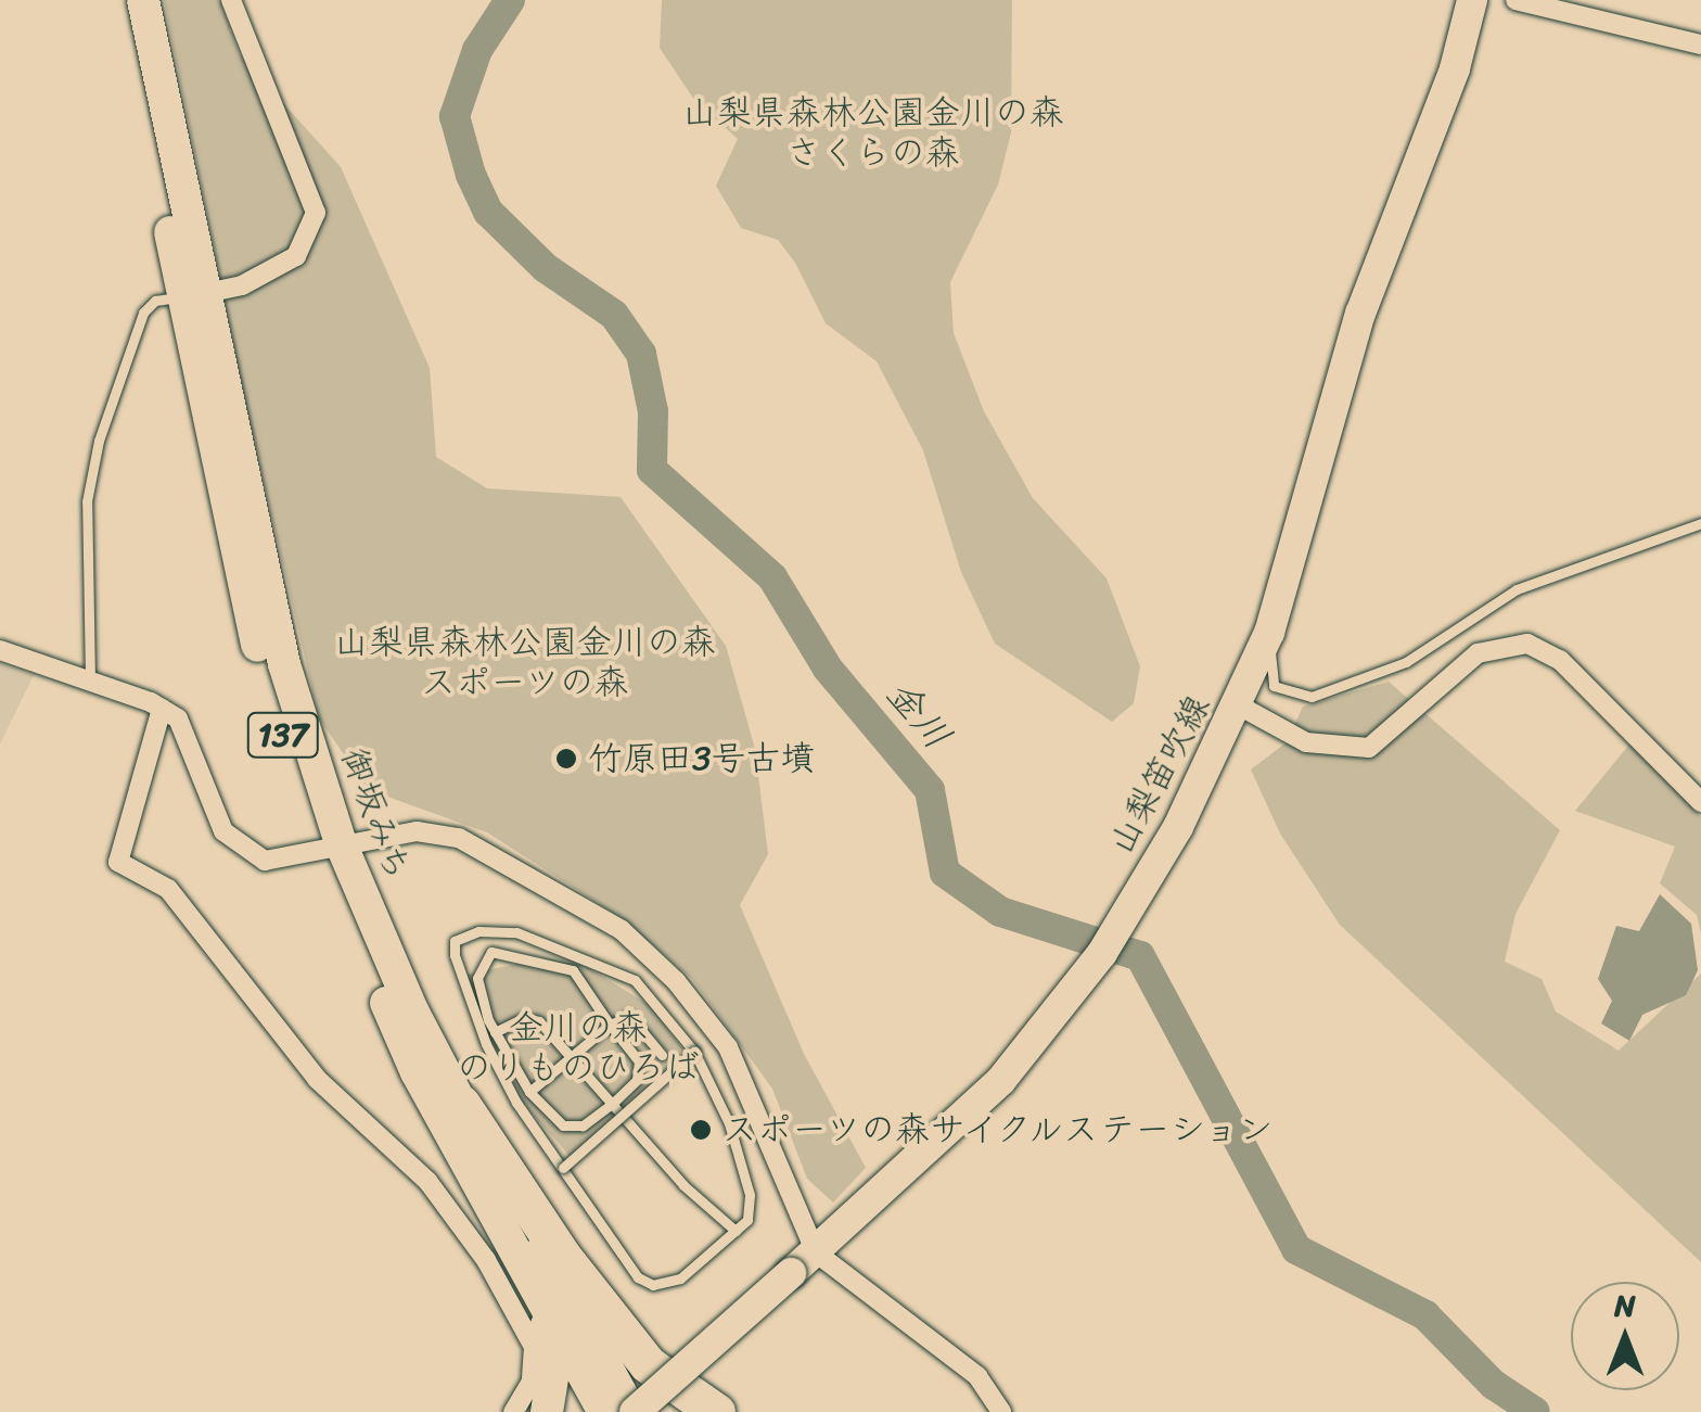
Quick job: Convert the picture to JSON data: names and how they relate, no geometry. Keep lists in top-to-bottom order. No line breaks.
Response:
{"streets":{"highway":["137","御坂みち"],"main road":["山梨笛吹線"]},"crossings":[["山梨笛吹線","御坂みち"]],"water":["金川"],"parks":["山梨県森林公園金川の森 さくらの森","山梨県森林公園金川の森 スポーツの森","金川の森 のりものひろば"],"places":["竹原田3号古墳","スポーツの森サイクルステーション"],"north":"top"}
